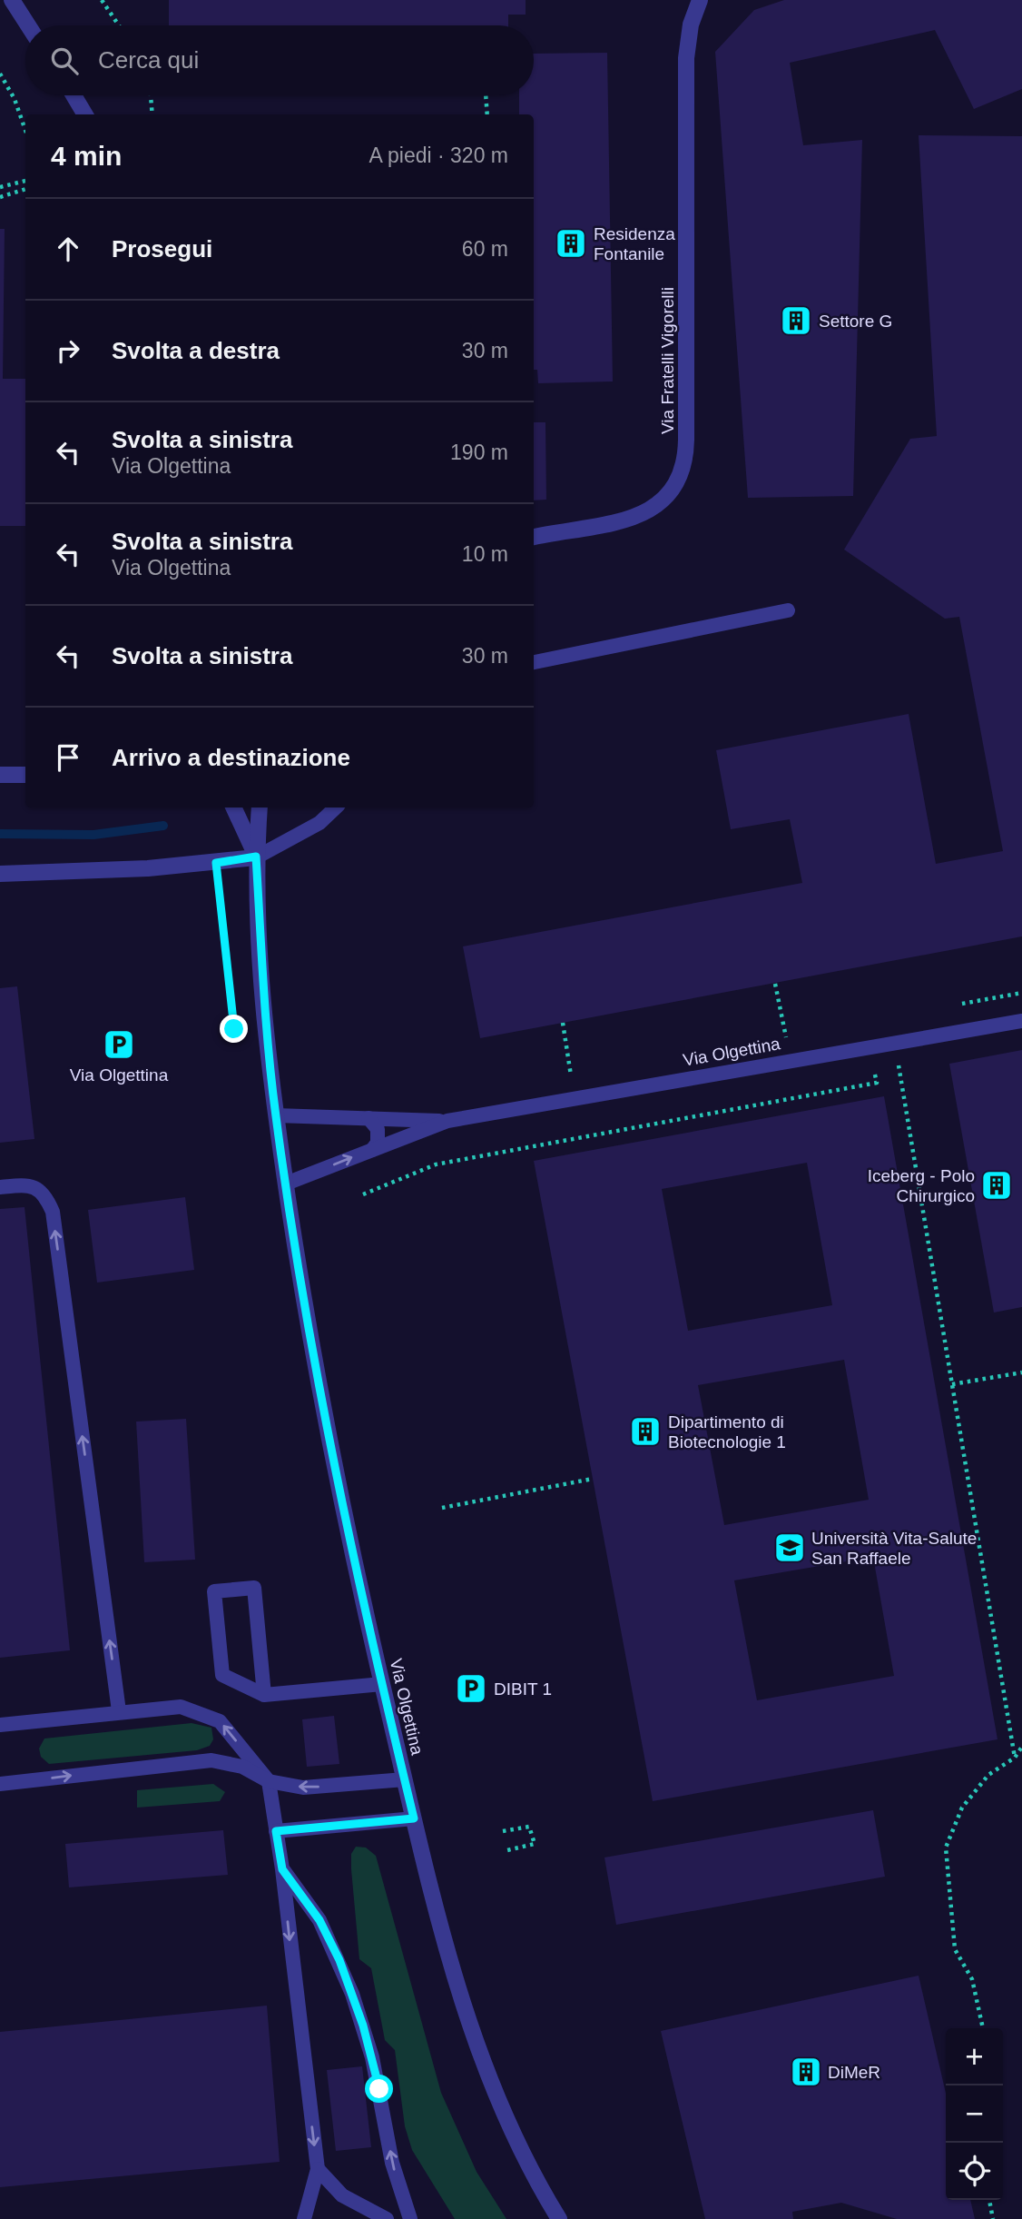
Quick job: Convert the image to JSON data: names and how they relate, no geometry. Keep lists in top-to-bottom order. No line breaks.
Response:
{"streets":{"street":["Via Fratelli Vigorelli","Via Olgettina"]},"places":{"building":["Residenza Fontanile","Settore G","Iceberg - Polo Chirurgico","Dipartimento di Biotecnologie 1","DiMeR"],"parking":["Via Olgettina","DIBIT 1"],"school or university":["Università Vita-Salute San Raffaele"]},"page":{"search":"Cerca qui","heading":["4 min","A piedi · 320 m"],"list":[["Prosegui","60 m"],["Svolta a destra","30 m"],["Svolta a sinistra","Via Olgettina","190 m"],["Svolta a sinistra","Via Olgettina","10 m"],["Svolta a sinistra","30 m"],"Arrivo a destinazione"],"map_buttons":["+","−"]}}
